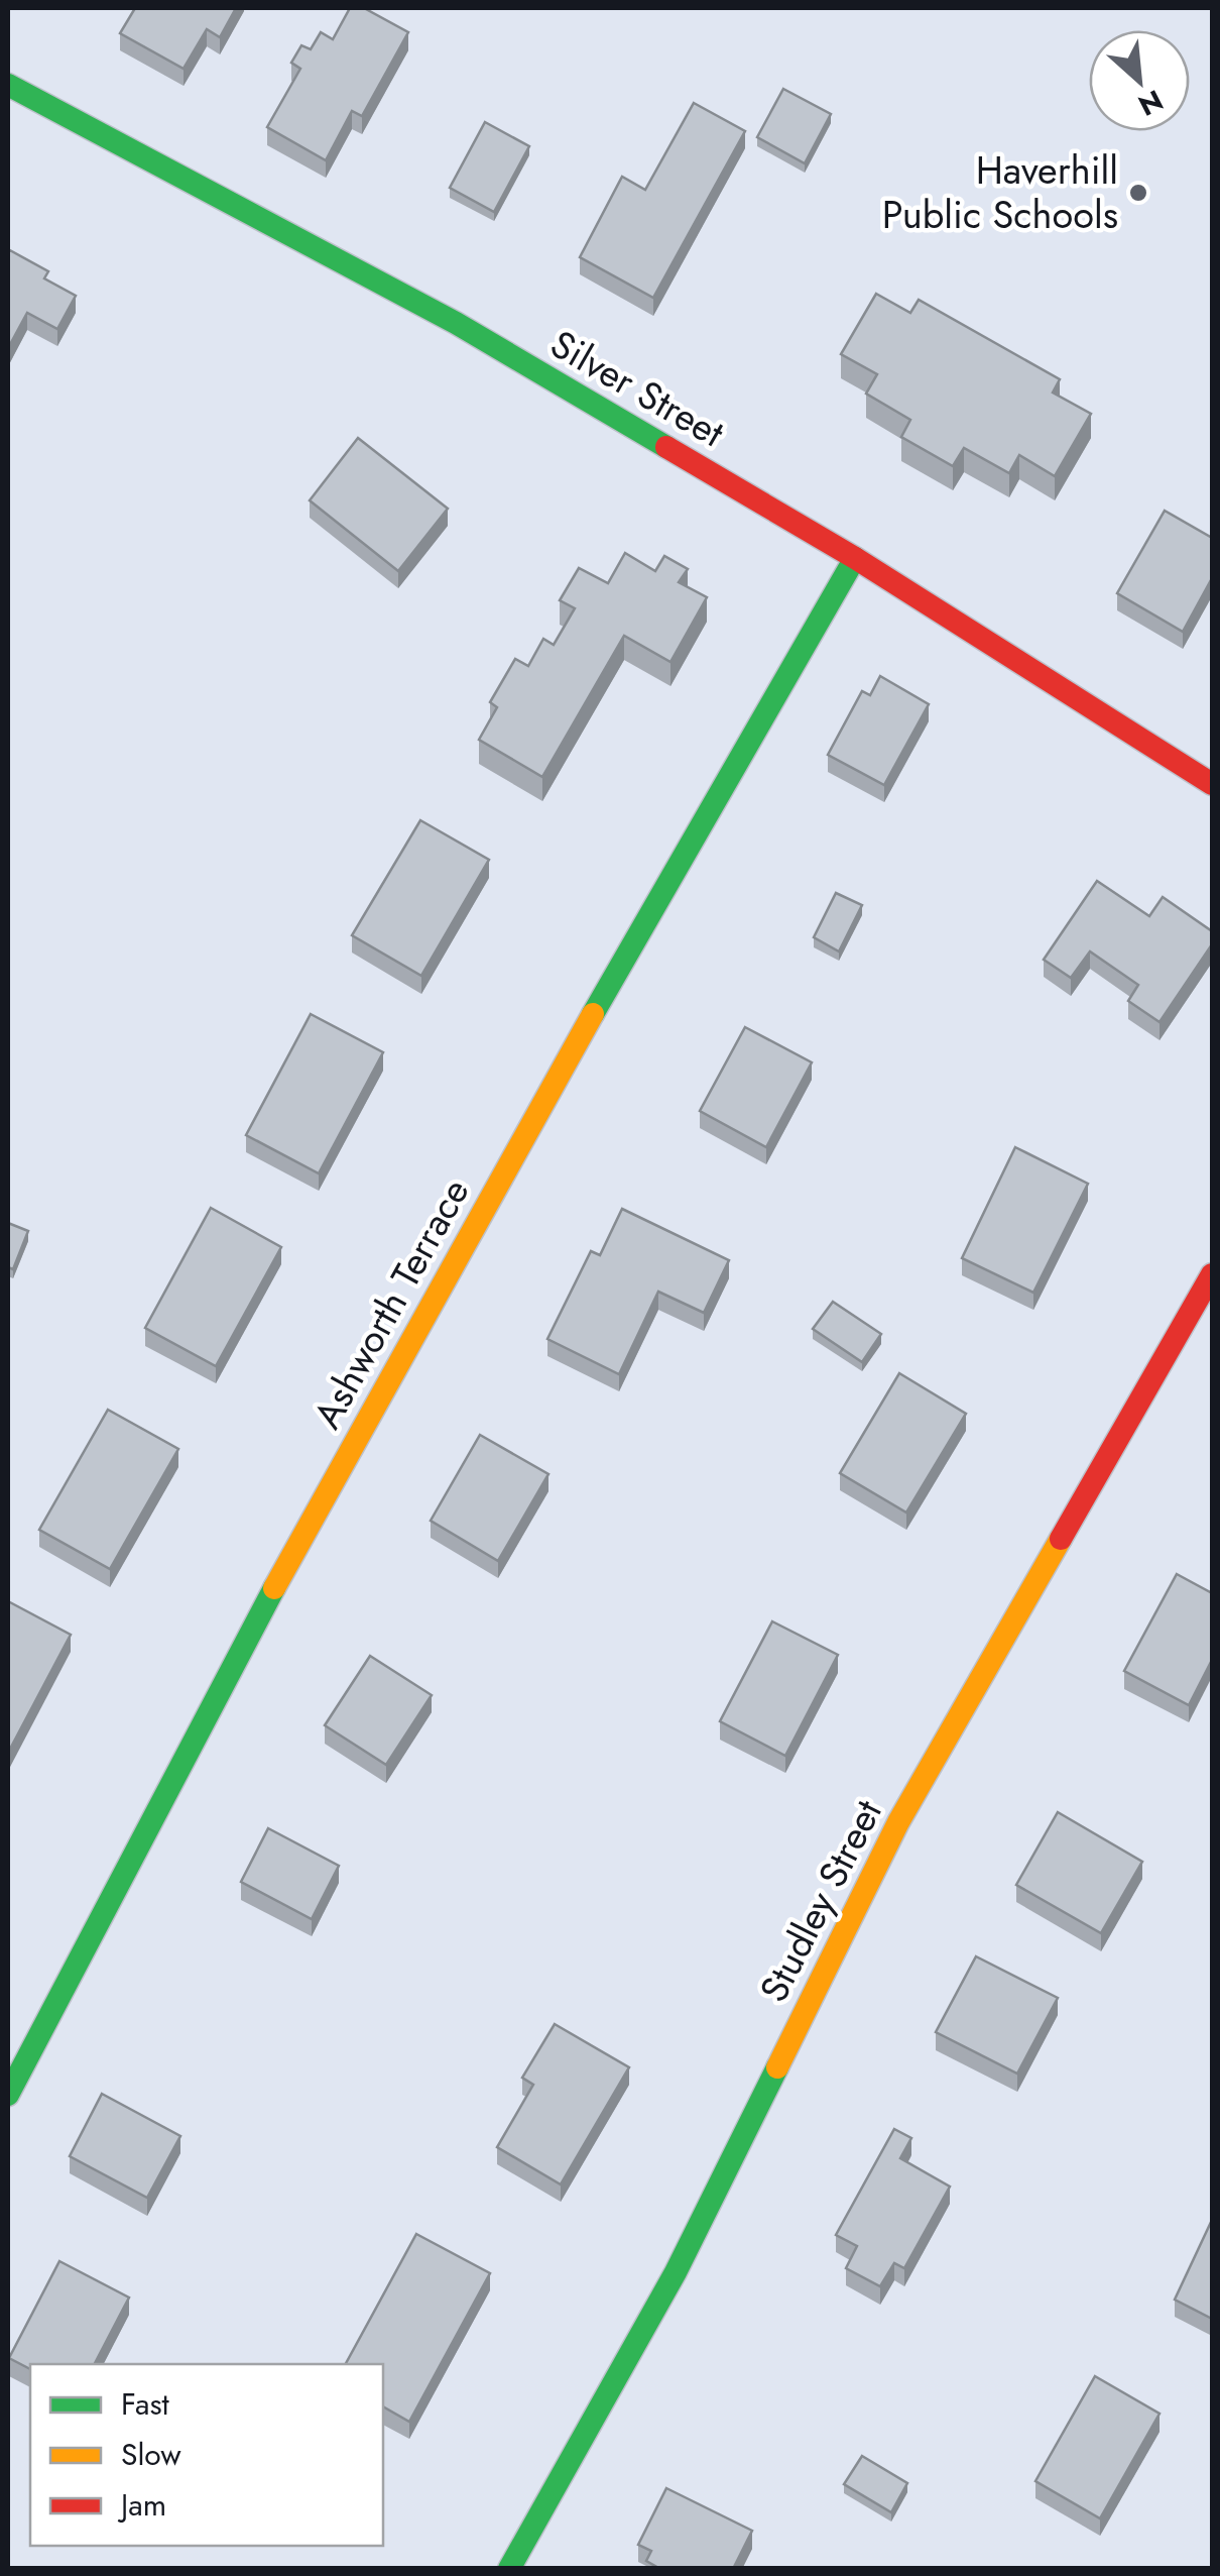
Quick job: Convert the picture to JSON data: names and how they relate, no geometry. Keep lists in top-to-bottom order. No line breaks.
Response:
{"streets":{"street":["Silver Street","Ashworth Terrace","Studley Street"]},"crossings":[["Silver Street","Ashworth Terrace"]],"places":["Haverhill Public Schools"],"legend":["Fast","Slow","Jam"],"north":"bottom right"}
